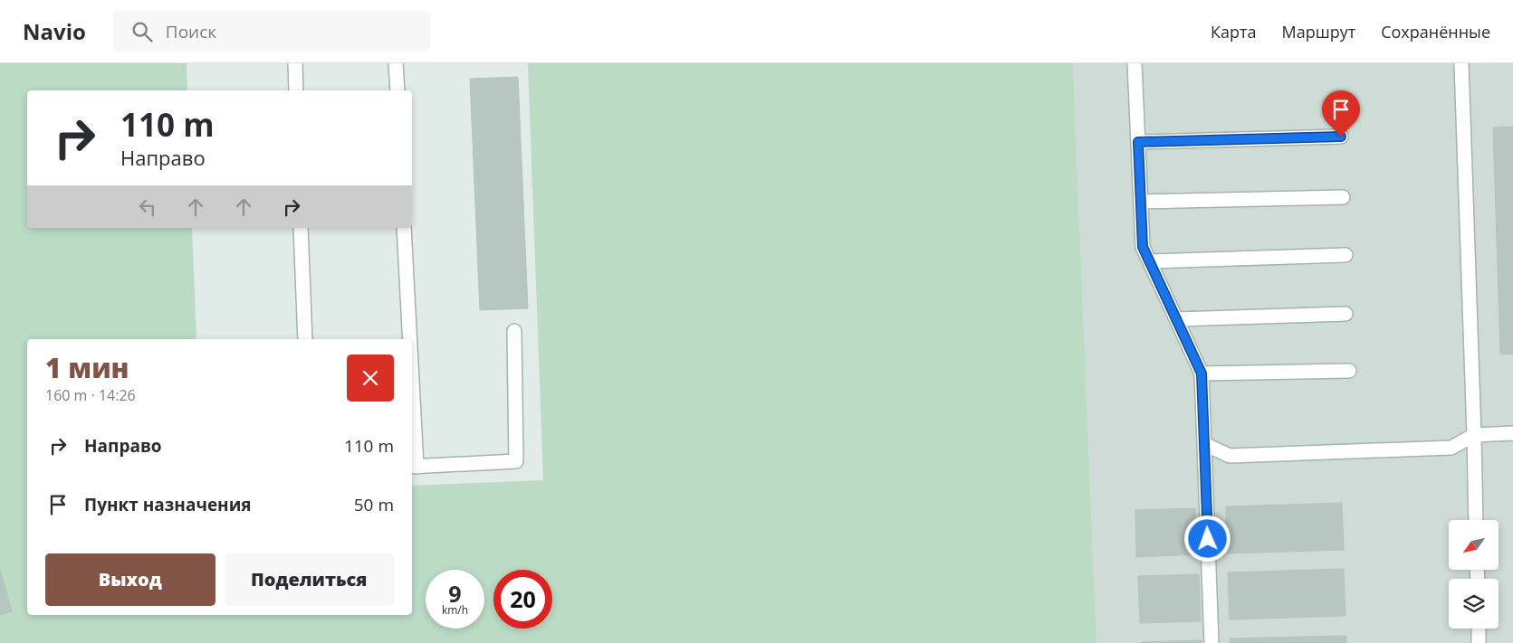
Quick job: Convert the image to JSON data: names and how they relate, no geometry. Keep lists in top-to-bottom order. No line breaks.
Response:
{"north":"bottom left","page":{"header":"Navio","search":"Поиск","nav":["Карта","Маршрут","Сохранённые"],"turn":["110 m","Направо"],"heading":["1 мин","160 m · 14:26"],"list":[{"name":"Направо","value":"110 m"},{"name":"Пункт назначения","value":"50 m"}],"buttons":["Выход","Поделиться"],"speed":"9 km/h","limit":"20"}}
